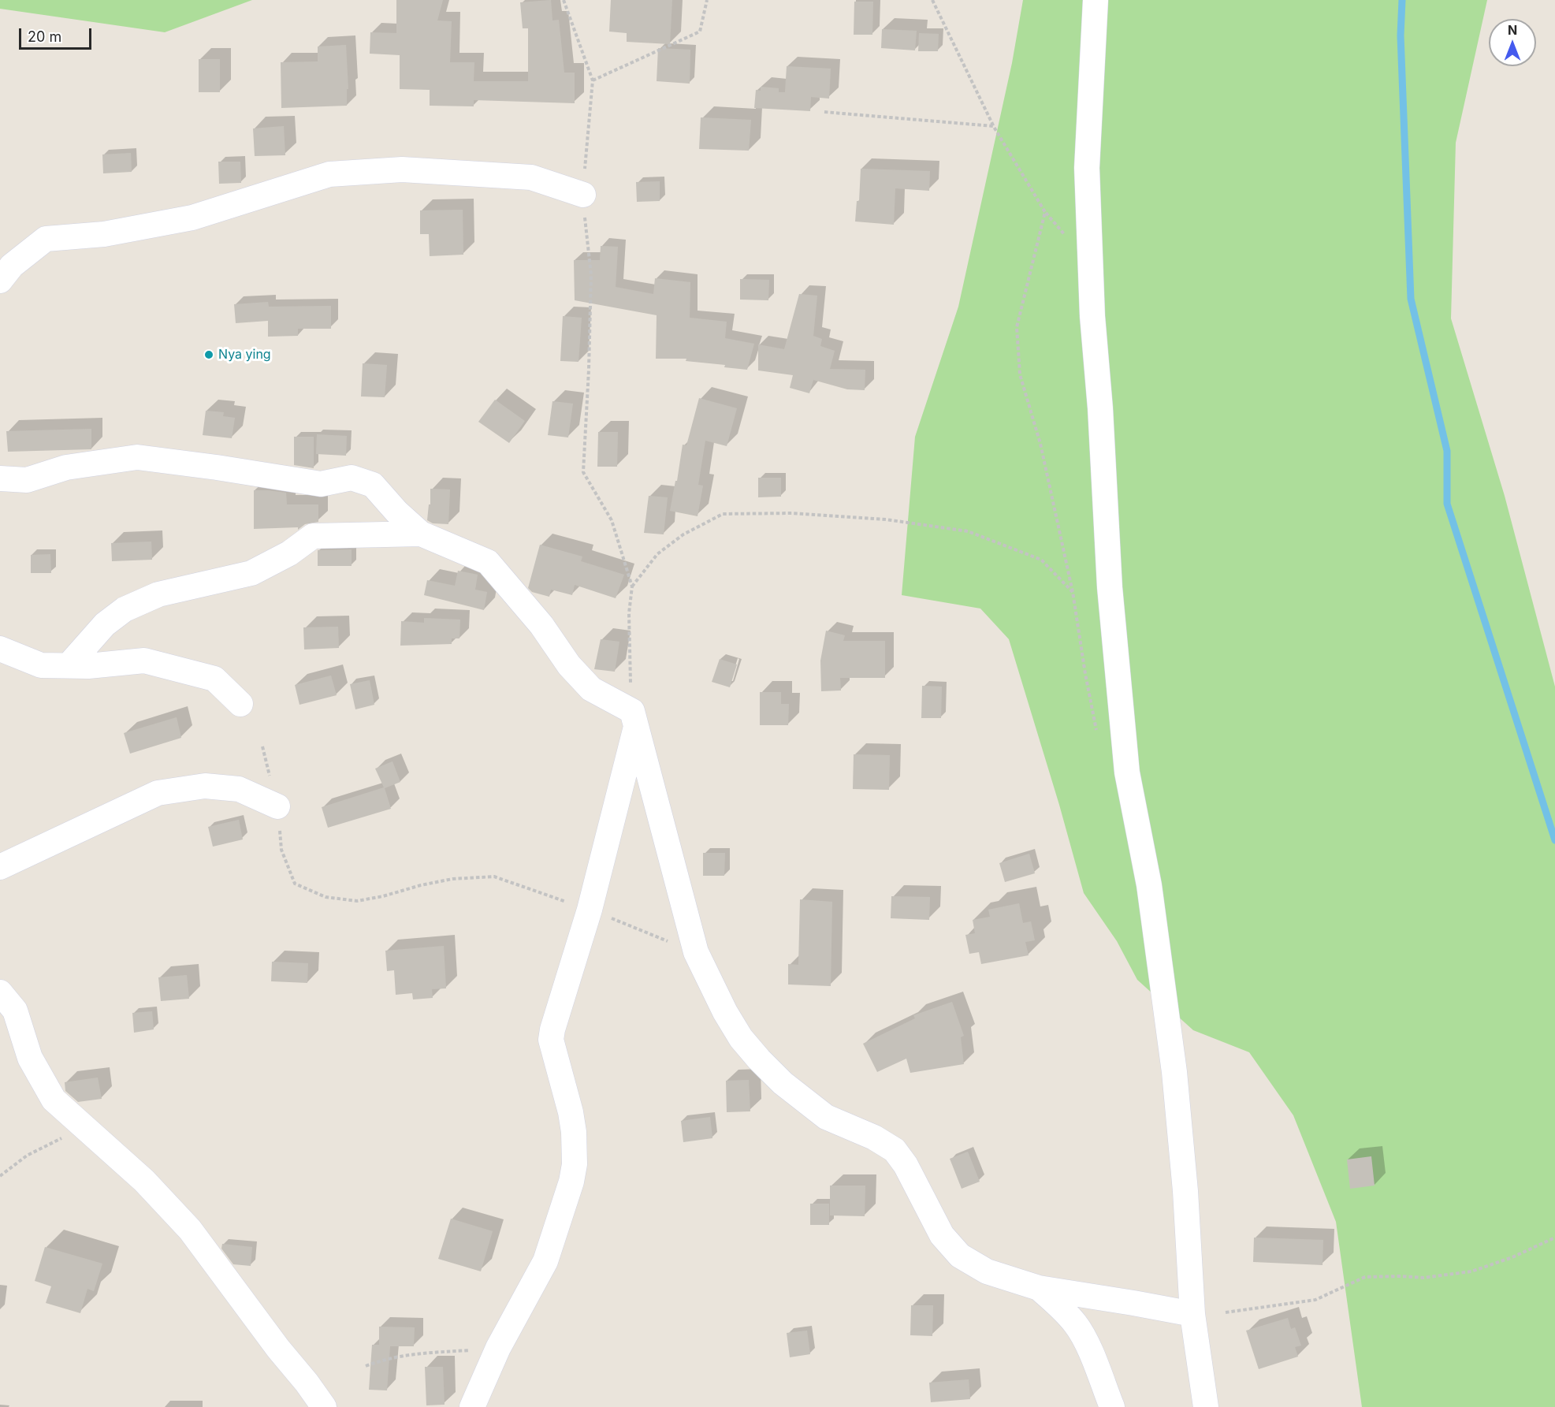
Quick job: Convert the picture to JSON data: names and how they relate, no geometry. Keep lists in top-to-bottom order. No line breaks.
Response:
{"places":["Nya ying"],"scale_bar":"20 m","north":"top"}
